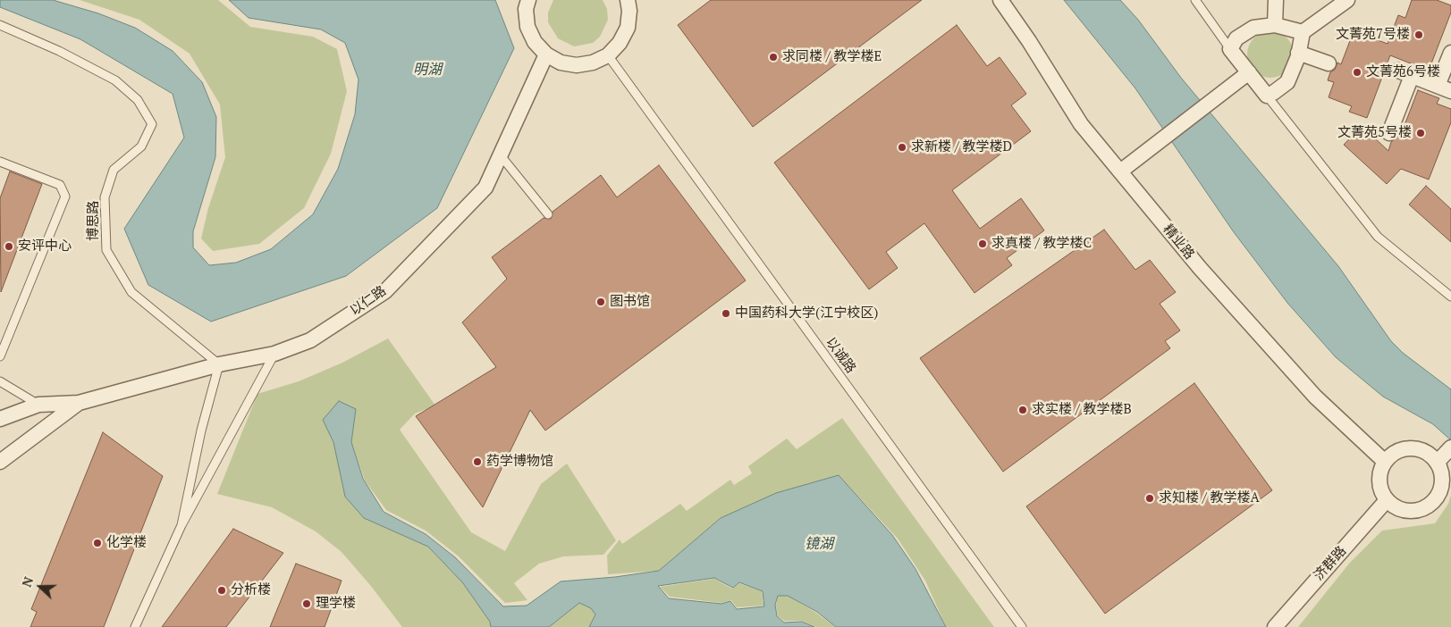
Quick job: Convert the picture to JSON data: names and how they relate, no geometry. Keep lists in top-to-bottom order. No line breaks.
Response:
{"streets":{"street":["精业路","以仁路","济群路"],"lane":["博思路","以诚路"]},"crossings":[["博思路","以仁路"],["精业路","济群路"]],"water":["明湖","镜湖"],"places":["文菁苑7号楼","求同楼 / 教学楼E","文菁苑6号楼","文菁苑5号楼","求新楼 / 教学楼D","求真楼 / 教学楼C","安评中心","图书馆","中国药科大学(江宁校区)","求实楼 / 教学楼B","药学博物馆","求知楼 / 教学楼A","化学楼","分析楼","理学楼"],"north":"left"}
